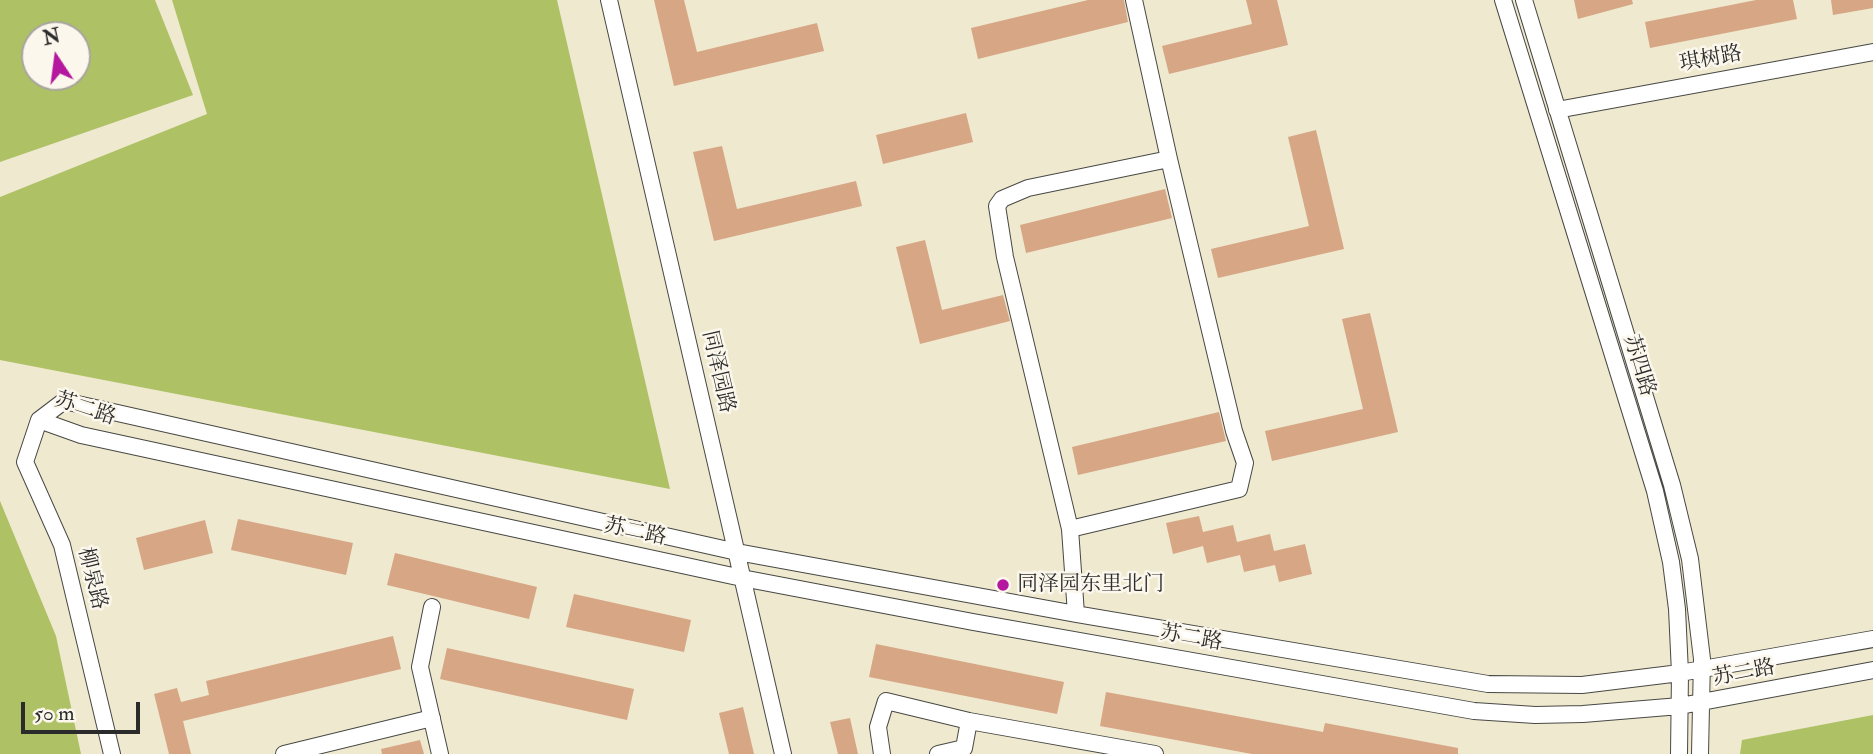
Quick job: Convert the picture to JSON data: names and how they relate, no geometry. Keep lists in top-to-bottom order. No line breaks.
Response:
{"streets":{"street":["琪树路","苏四路","同泽园路","苏二路","柳泉路"]},"crossings":[["琪树路","苏四路"],["苏四路","苏二路"],["同泽园路","苏二路"],["苏二路","柳泉路"]],"places":["同泽园东里北门"],"scale_bar":"50 m","north":"top"}
